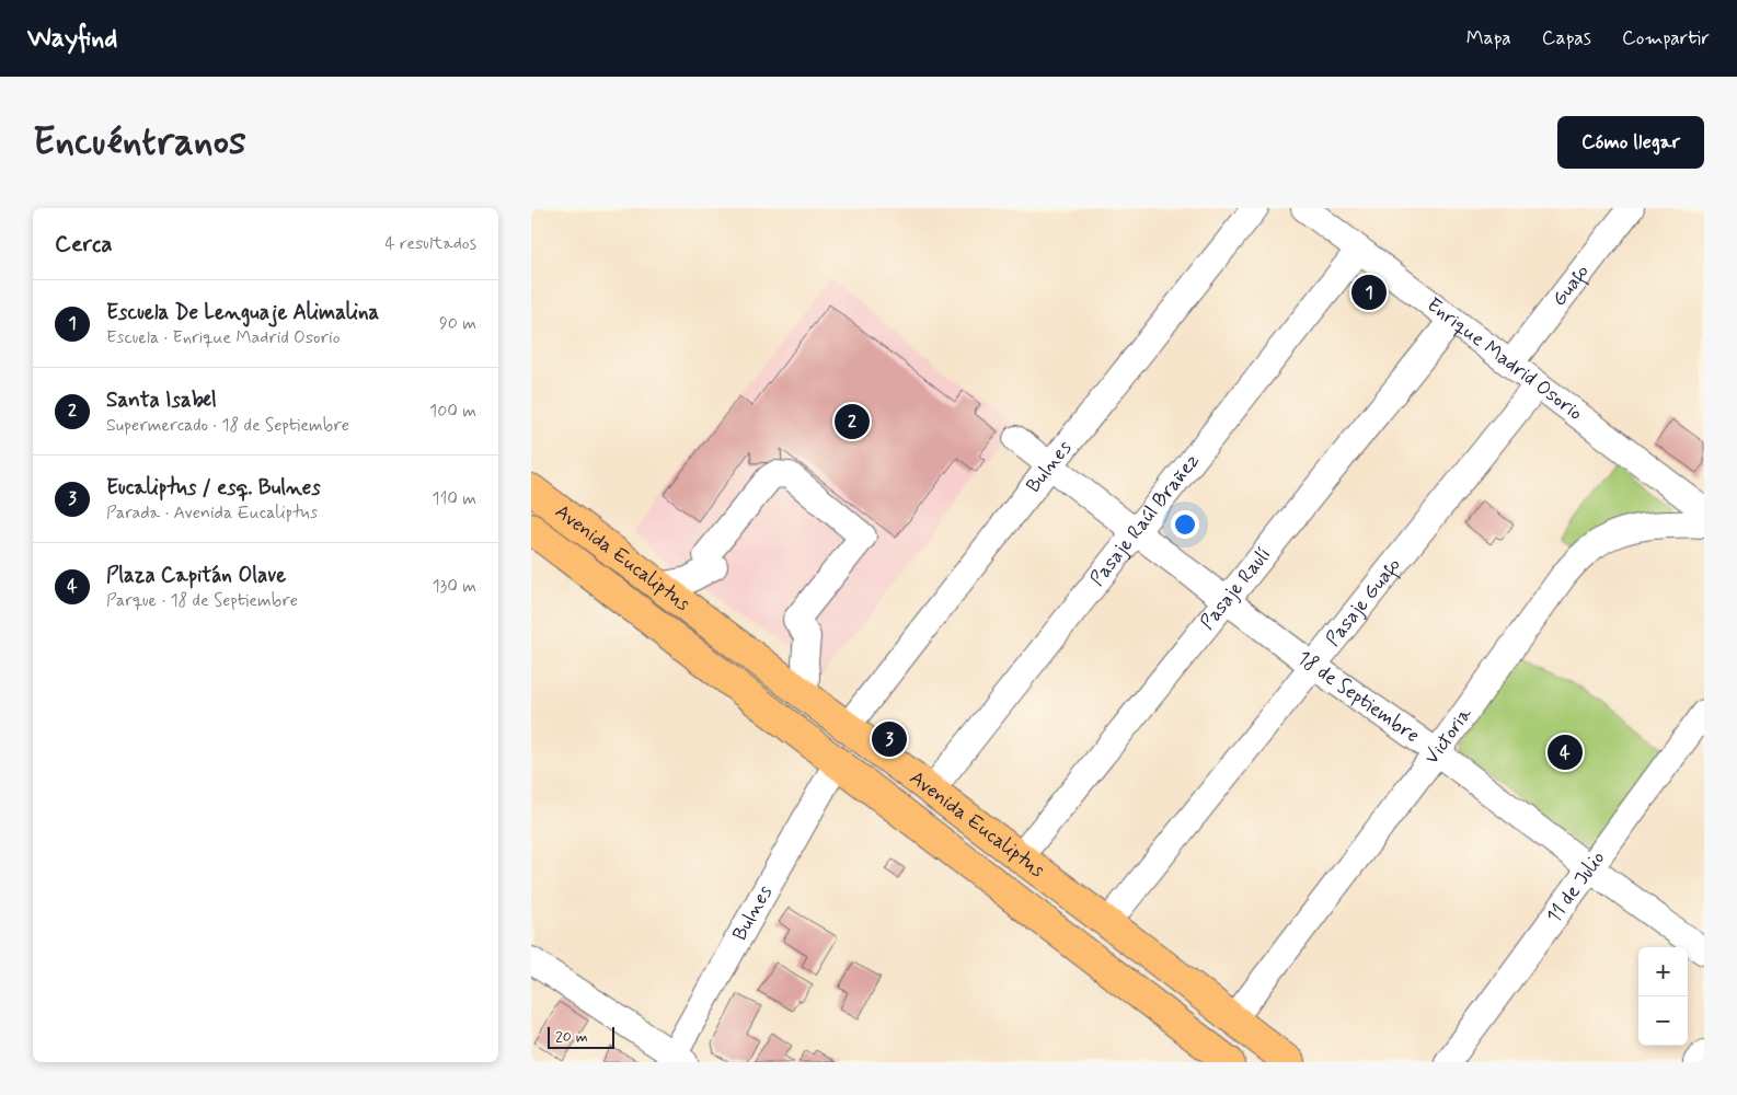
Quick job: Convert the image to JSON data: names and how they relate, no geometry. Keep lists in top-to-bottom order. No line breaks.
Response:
{"streets":{"main road":["Avenida Eucaliptus"],"street":["Guafo","Enrique Madrid Osorio","Bulnes","Pasaje Raúl Brañez","Pasaje Raulí","Pasaje Guafo","18 de Septiembre","Victoria","11 de Julio"]},"crossings":[["Guafo","Enrique Madrid Osorio"],["Enrique Madrid Osorio","Pasaje Raúl Brañez"],["Enrique Madrid Osorio","Pasaje Raulí"],["Enrique Madrid Osorio","Pasaje Guafo"],["Enrique Madrid Osorio","Victoria"],["Bulnes","Avenida Eucaliptus"],["Bulnes","18 de Septiembre"],["Pasaje Raúl Brañez","Avenida Eucaliptus"],["Pasaje Raúl Brañez","18 de Septiembre"],["Avenida Eucaliptus","Pasaje Raulí"],["Avenida Eucaliptus","Pasaje Guafo"],["Avenida Eucaliptus","Victoria"],["Pasaje Raulí","18 de Septiembre"],["Pasaje Guafo","18 de Septiembre"],["18 de Septiembre","Victoria"],["18 de Septiembre","11 de Julio"]],"scale_bar":"20 m","page":{"header":"Wayfind","nav":["Mapa","Capas","Compartir"],"buttons":"Cómo llegar","title":"Encuéntranos","heading":["Cerca","4 resultados"],"pins":["1","2","3","4"],"list":[{"mark":"1","name":"Escuela De Lenguaje Alimalina","note":"Escuela · Enrique Madrid Osorio","value":"90 m"},{"mark":"2","name":"Santa Isabel","note":"Supermercado · 18 de Septiembre","value":"100 m"},{"mark":"3","name":"Eucaliptus / esq. Bulnes","note":"Parada · Avenida Eucaliptus","value":"110 m"},{"mark":"4","name":"Plaza Capitán Olave","note":"Parque · 18 de Septiembre","value":"130 m"}],"map_buttons":["+","−"],"scale":"20 m"}}
